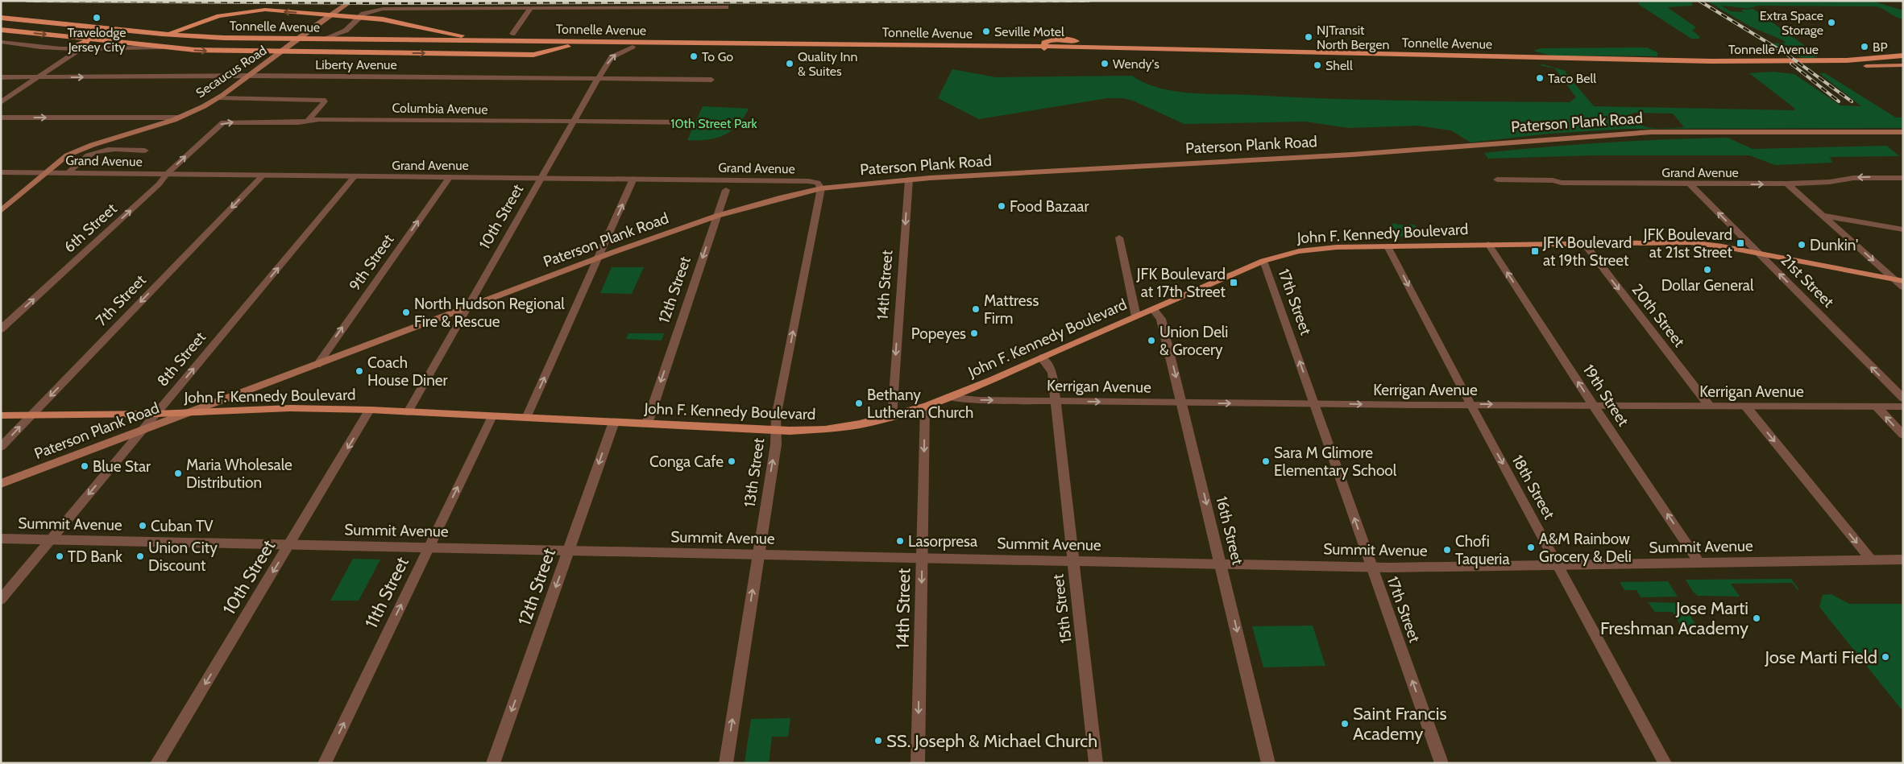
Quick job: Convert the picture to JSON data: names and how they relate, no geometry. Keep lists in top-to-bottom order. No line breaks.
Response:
{"streets":{"highway":["Tonnelle Avenue"],"main road":["Secaucus Road","Paterson Plank Road","John F. Kennedy Boulevard"],"street":["Liberty Avenue","Columbia Avenue","Grand Avenue","10th Street","6th Street","9th Street","21st Street","14th Street","12th Street","7th Street","17th Street","20th Street","8th Street","Kerrigan Avenue","19th Street","13th Street","18th Street","Summit Avenue","16th Street","11th Street","15th Street"]},"crossings":[["Tonnelle Avenue","10th Street"],["Liberty Avenue","Secaucus Road"],["Liberty Avenue","10th Street"],["Columbia Avenue","10th Street"],["Columbia Avenue","6th Street"],["Paterson Plank Road","Grand Avenue"],["Paterson Plank Road","10th Street"],["Paterson Plank Road","John F. Kennedy Boulevard"],["Paterson Plank Road","9th Street"],["Paterson Plank Road","14th Street"],["Paterson Plank Road","12th Street"],["Paterson Plank Road","8th Street"],["Paterson Plank Road","13th Street"],["Grand Avenue","10th Street"],["Grand Avenue","6th Street"],["Grand Avenue","9th Street"],["Grand Avenue","21st Street"],["Grand Avenue","7th Street"],["Grand Avenue","8th Street"],["Grand Avenue","13th Street"],["10th Street","John F. Kennedy Boulevard"],["10th Street","Summit Avenue"],["John F. Kennedy Boulevard","21st Street"],["John F. Kennedy Boulevard","14th Street"],["John F. Kennedy Boulevard","12th Street"],["John F. Kennedy Boulevard","7th Street"],["John F. Kennedy Boulevard","17th Street"],["John F. Kennedy Boulevard","20th Street"],["John F. Kennedy Boulevard","8th Street"],["John F. Kennedy Boulevard","Kerrigan Avenue"],["John F. Kennedy Boulevard","19th Street"],["John F. Kennedy Boulevard","13th Street"],["John F. Kennedy Boulevard","18th Street"],["John F. Kennedy Boulevard","16th Street"],["John F. Kennedy Boulevard","11th Street"],["John F. Kennedy Boulevard","15th Street"],["14th Street","Summit Avenue"],["12th Street","Summit Avenue"],["17th Street","Kerrigan Avenue"],["17th Street","Summit Avenue"],["20th Street","Kerrigan Avenue"],["8th Street","Summit Avenue"],["Kerrigan Avenue","19th Street"],["Kerrigan Avenue","18th Street"],["Kerrigan Avenue","16th Street"],["Kerrigan Avenue","15th Street"],["19th Street","Summit Avenue"],["13th Street","Summit Avenue"],["18th Street","Summit Avenue"],["Summit Avenue","16th Street"],["Summit Avenue","11th Street"],["Summit Avenue","15th Street"]],"one_way":["6th Street","9th Street","14th Street","12th Street","17th Street","20th Street","Kerrigan Avenue","19th Street","13th Street","18th Street","16th Street","11th Street"],"parks":["10th Street Park"],"places":{"other":["Travelodge Jersey City","Extra Space Storage","Seville Motel","NJTransit North Bergen","BP","To Go","Quality Inn & Suites","Wendy's","Shell","Taco Bell","Food Bazaar","Dunkin'","Dollar General","Mattress Firm","North Hudson Regional Fire & Rescue","Popeyes","Union Deli & Grocery","Coach House Diner","Bethany Lutheran Church","Conga Cafe","Sara M Glimore Elementary School","Blue Star","Maria Wholesale Distribution","Cuban TV","Lasorpresa","A&M Rainbow Grocery & Deli","Chofi Taqueria","TD Bank","Union City Discount","Jose Marti Freshman Academy","Jose Marti Field","Saint Francis Academy","SS. Joseph & Michael Church"],"transit":["JFK Boulevard at 21st Street","JFK Boulevard at 19th Street","JFK Boulevard at 17th Street"]}}
